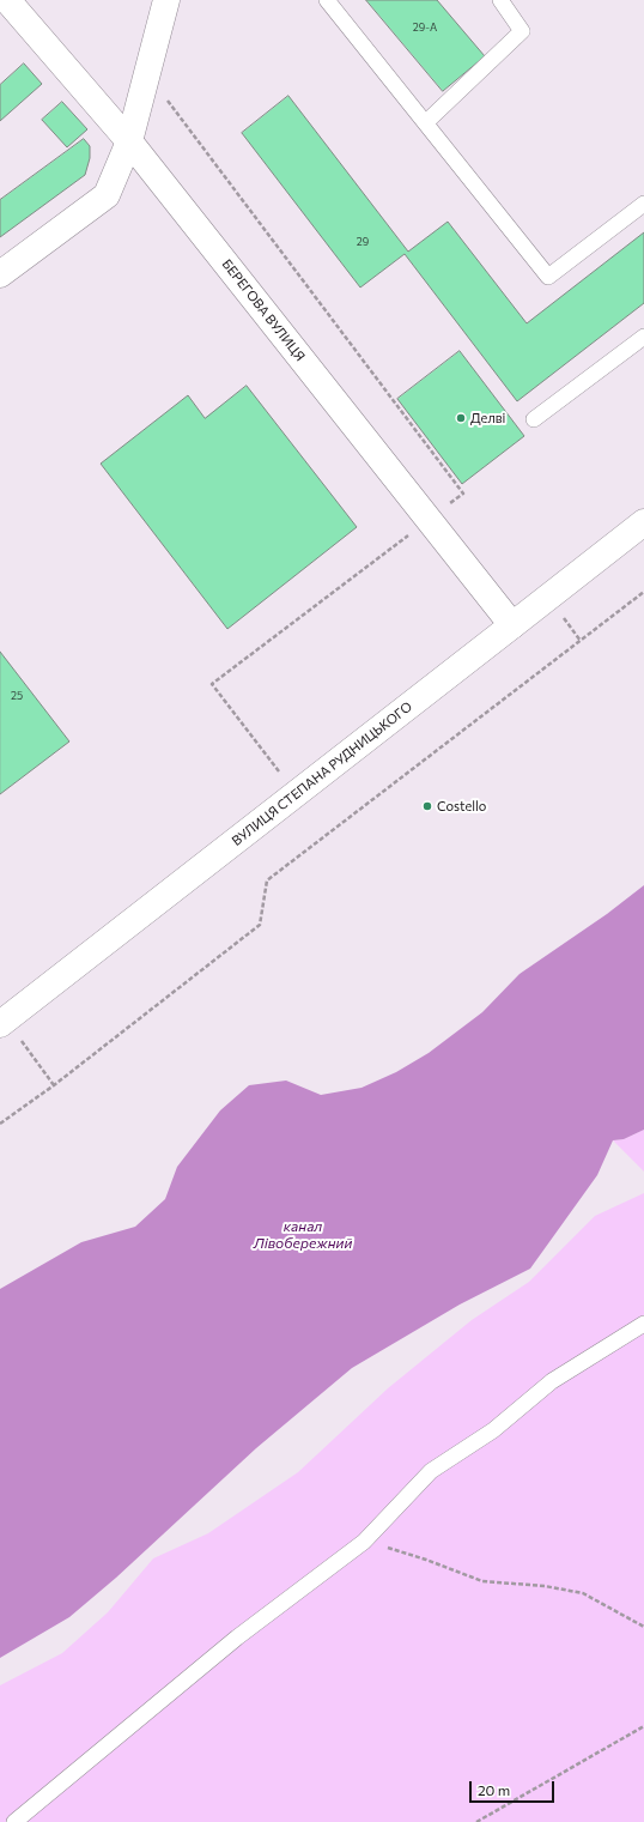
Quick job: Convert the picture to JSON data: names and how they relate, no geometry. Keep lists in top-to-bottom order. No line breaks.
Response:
{"streets":{"street":["БЕРЕГОВА ВУЛИЦЯ","ВУЛИЦЯ СТЕПАНА РУДНИЦЬКОГО"]},"crossings":[["БЕРЕГОВА ВУЛИЦЯ","ВУЛИЦЯ СТЕПАНА РУДНИЦЬКОГО"]],"water":["канал Лівобережний"],"places":["Делві","Costello"],"house_numbers":["29-А","29","25"],"scale_bar":"20 m"}
